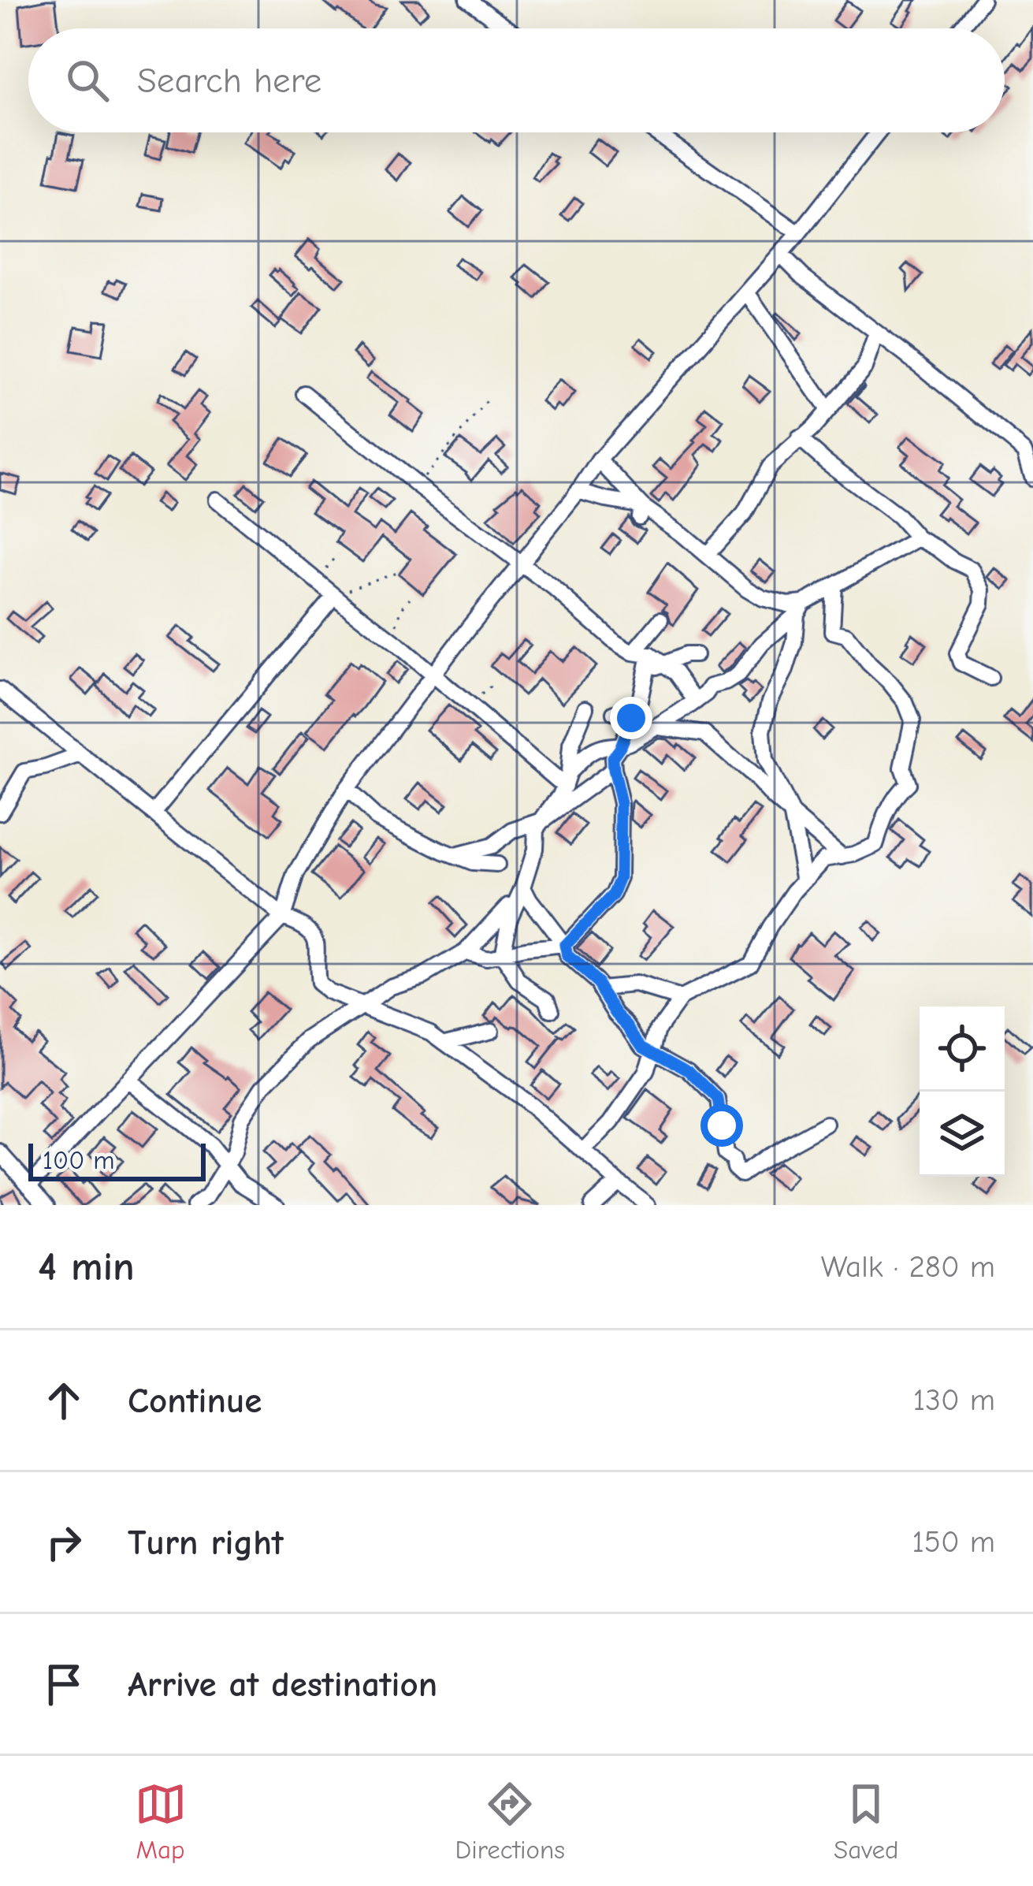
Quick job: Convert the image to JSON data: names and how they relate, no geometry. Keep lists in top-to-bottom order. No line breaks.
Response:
{"scale_bar":"100 m","page":{"search":"Search here","scale":"100 m","heading":["4 min","Walk · 280 m"],"list":[["Continue","130 m"],["Turn right","150 m"],"Arrive at destination"],"nav":["Map","Directions","Saved"]}}
